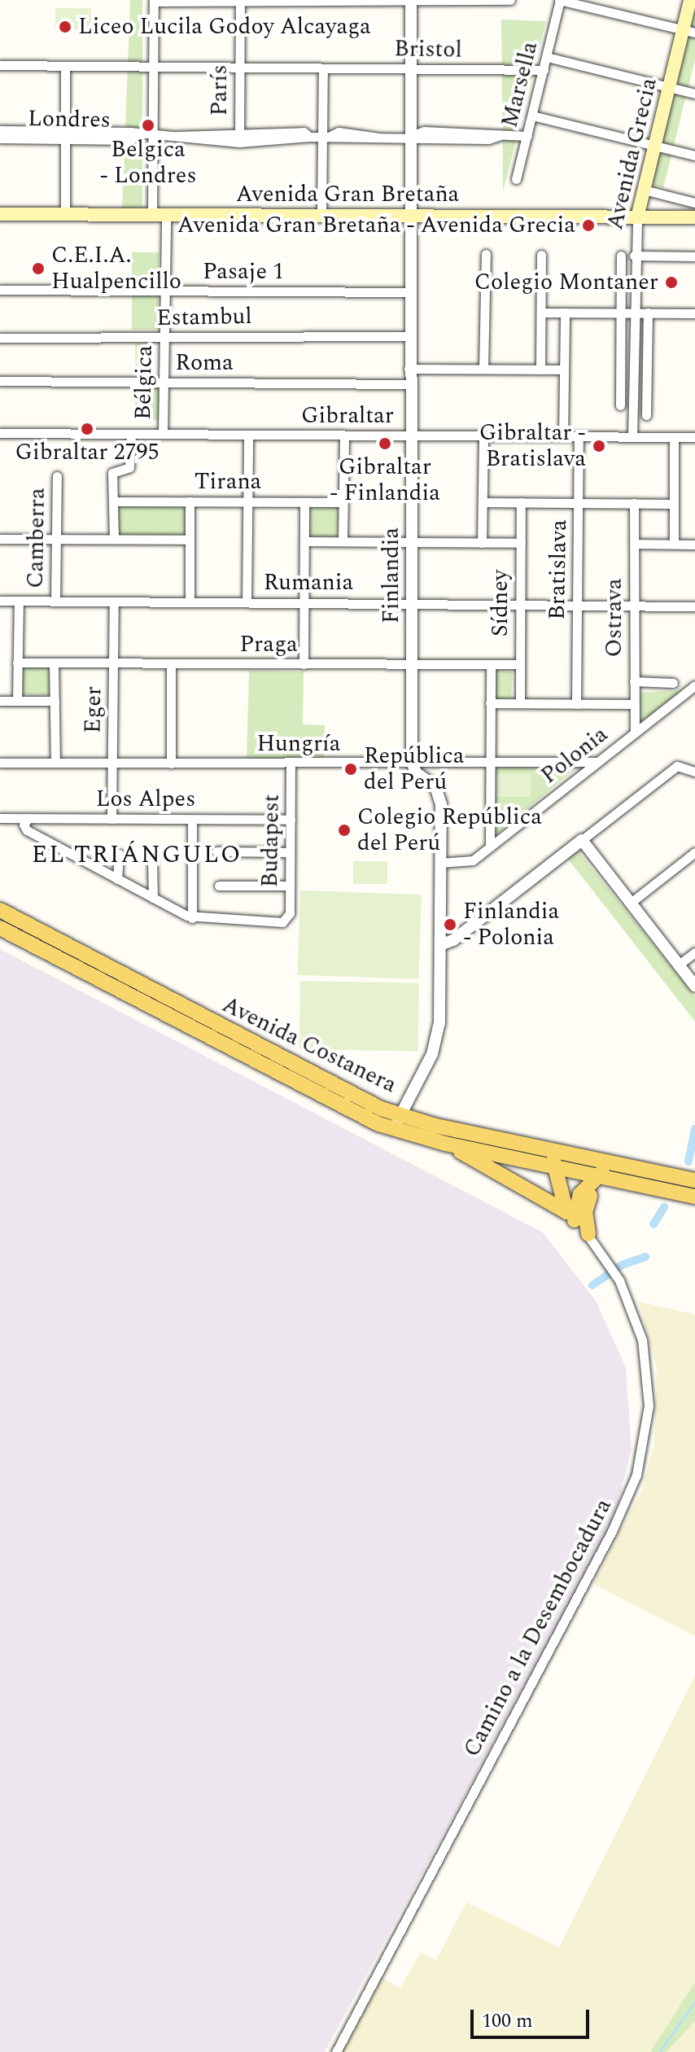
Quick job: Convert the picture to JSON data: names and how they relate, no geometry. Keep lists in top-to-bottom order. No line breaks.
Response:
{"streets":{"main road":["Avenida Grecia","Avenida Gran Bretaña","Avenida Costanera"],"street":["Bristol","Marsella","París","Londres","Pasaje 1","Estambul","Roma","Bélgica","Gibraltar","Tirana","Camberra","Bratislava","Finlandia","Rumania","Sídney","Ostrava","Praga","Eger","Hungría","Polonia","Los Alpes","Budapest","Camino a la Desembocadura"]},"crossings":[["Bristol","Marsella"],["Bristol","París"],["Bristol","Bélgica"],["Bristol","Finlandia"],["Marsella","Londres"],["París","Londres"],["Londres","Bélgica"],["Londres","Finlandia"],["Avenida Grecia","Avenida Gran Bretaña"],["Avenida Grecia","Gibraltar"],["Avenida Gran Bretaña","Bélgica"],["Avenida Gran Bretaña","Finlandia"],["Pasaje 1","Bélgica"],["Pasaje 1","Finlandia"],["Estambul","Bélgica"],["Estambul","Finlandia"],["Roma","Bélgica"],["Roma","Finlandia"],["Bélgica","Gibraltar"],["Gibraltar","Bratislava"],["Gibraltar","Finlandia"],["Gibraltar","Sídney"],["Camberra","Rumania"],["Camberra","Praga"],["Bratislava","Rumania"],["Finlandia","Rumania"],["Finlandia","Praga"],["Finlandia","Hungría"],["Rumania","Sídney"],["Rumania","Ostrava"],["Rumania","Eger"],["Sídney","Praga"],["Sídney","Hungría"],["Sídney","Polonia"],["Ostrava","Polonia"],["Praga","Eger"],["Eger","Hungría"],["Eger","Los Alpes"],["Hungría","Polonia"],["Hungría","Budapest"],["Los Alpes","Budapest"]],"districts":["EL TRIÁNGULO"],"places":["Liceo Lucila Godoy Alcayaga","Belgica - Londres","Avenida Gran Bretaña - Avenida Grecia","C.E.I.A. Hualpencillo","Colegio Montaner","Gibraltar 2795","Gibraltar - Finlandia","Gibraltar - Bratislava","República del Perú","Colegio República del Perú","Finlandia - Polonia"],"scale_bar":"100 m"}
